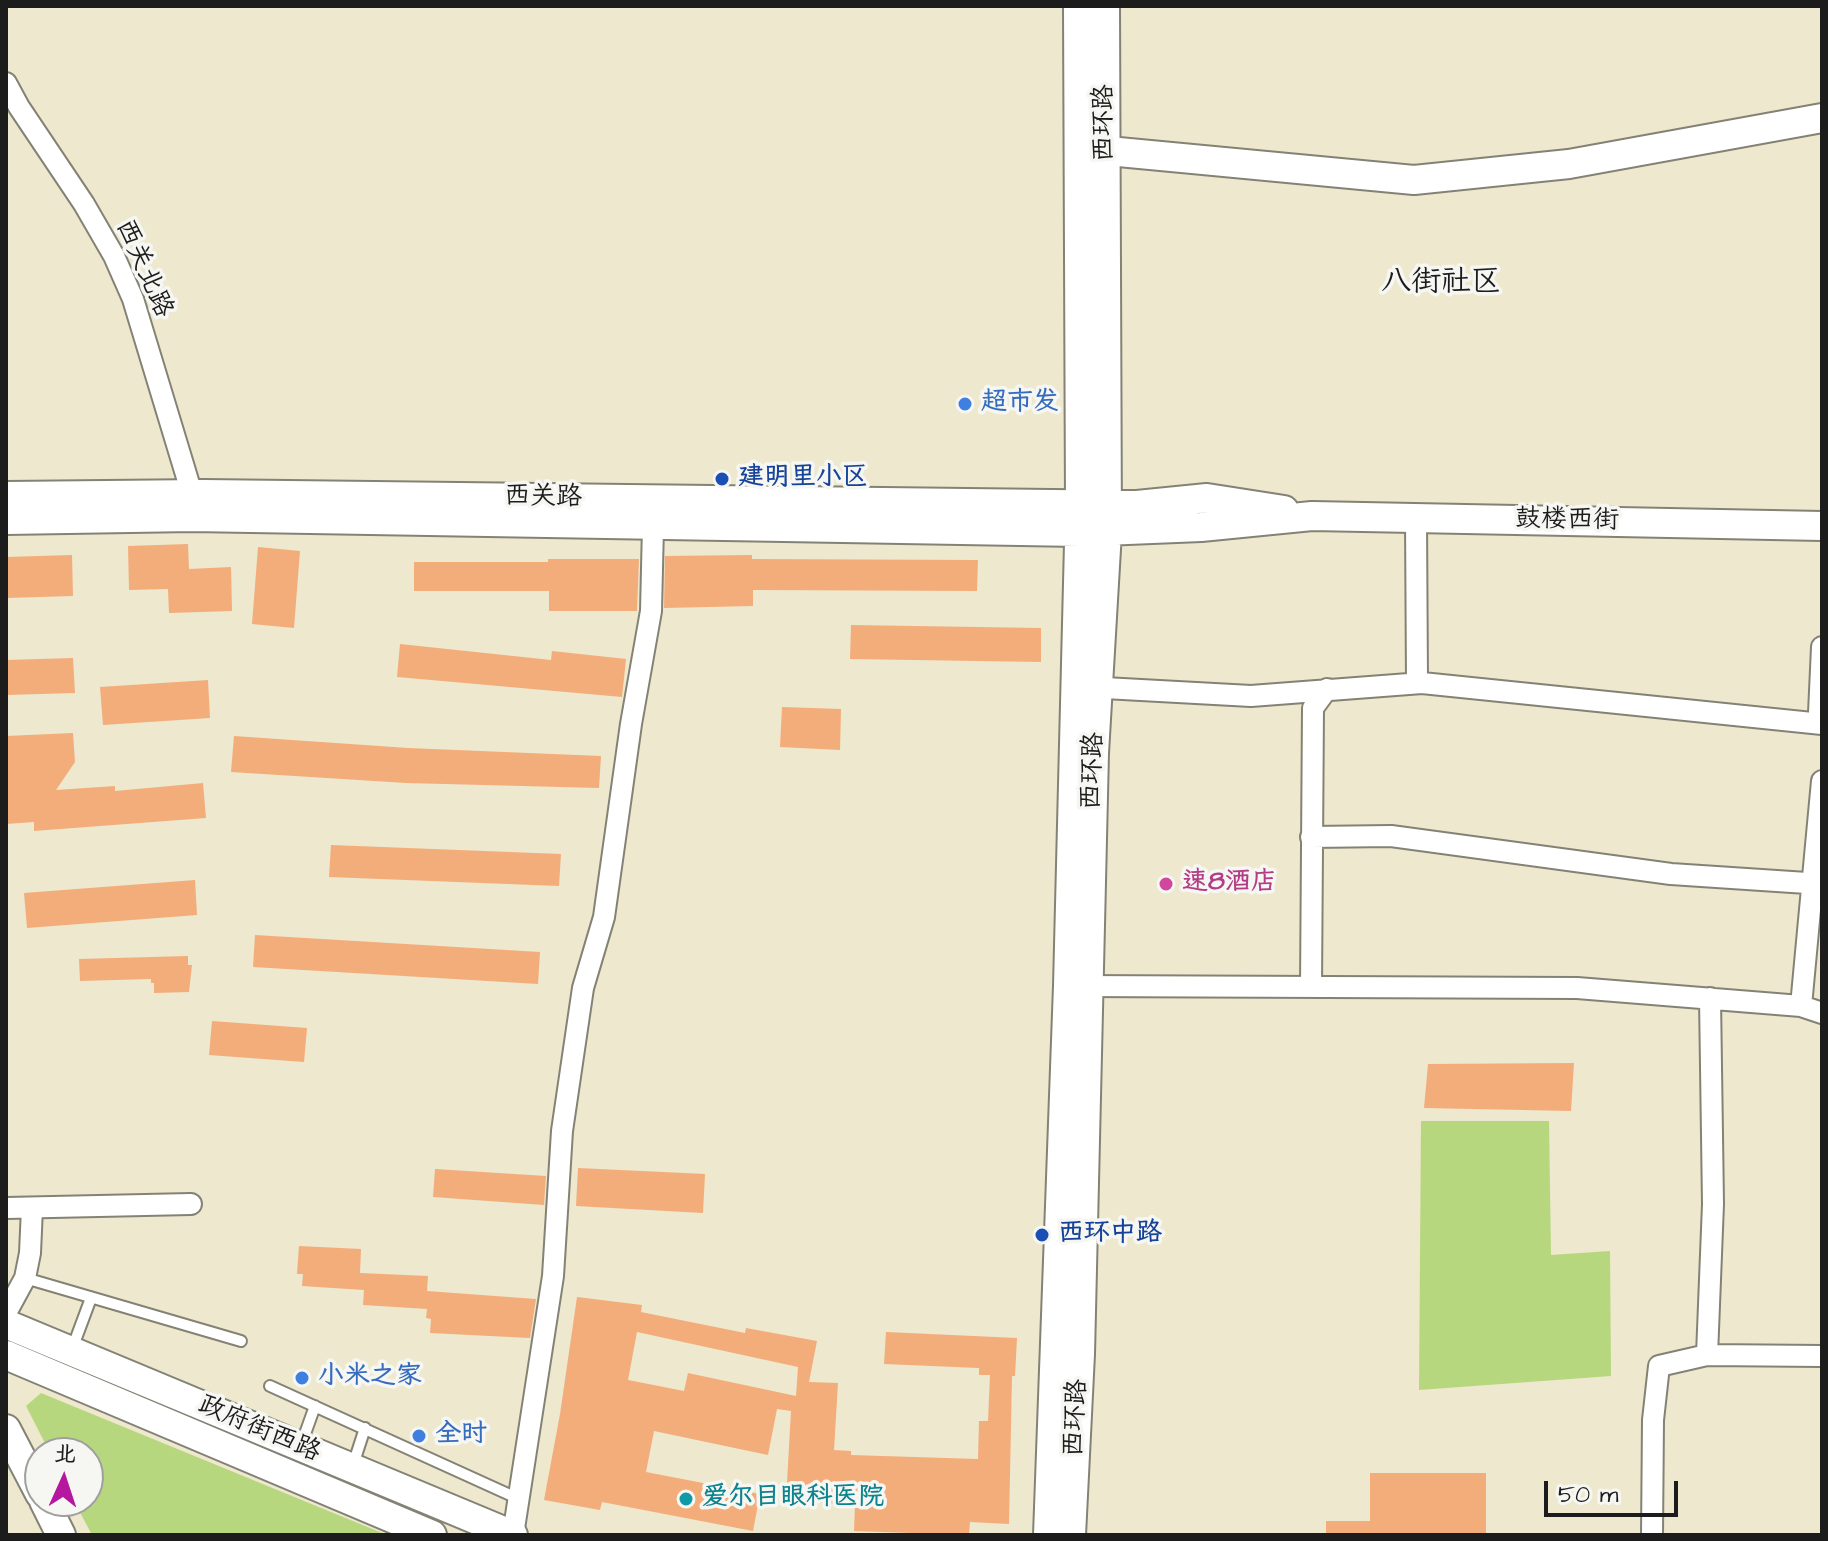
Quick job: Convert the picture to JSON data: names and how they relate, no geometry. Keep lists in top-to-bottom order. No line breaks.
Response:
{"streets":{"street":["西环路","西关北路","西关路","鼓楼西街","政府街西路"]},"crossings":[["西环路","西关路"],["西环路","鼓楼西街"],["西关北路","西关路"],["西关路","鼓楼西街"]],"districts":["八街社区"],"places":["超市发","建明里小区","速8酒店","西环中路","小米之家","全时","爱尔目眼科医院"],"scale_bar":"50 m","north":"top"}
